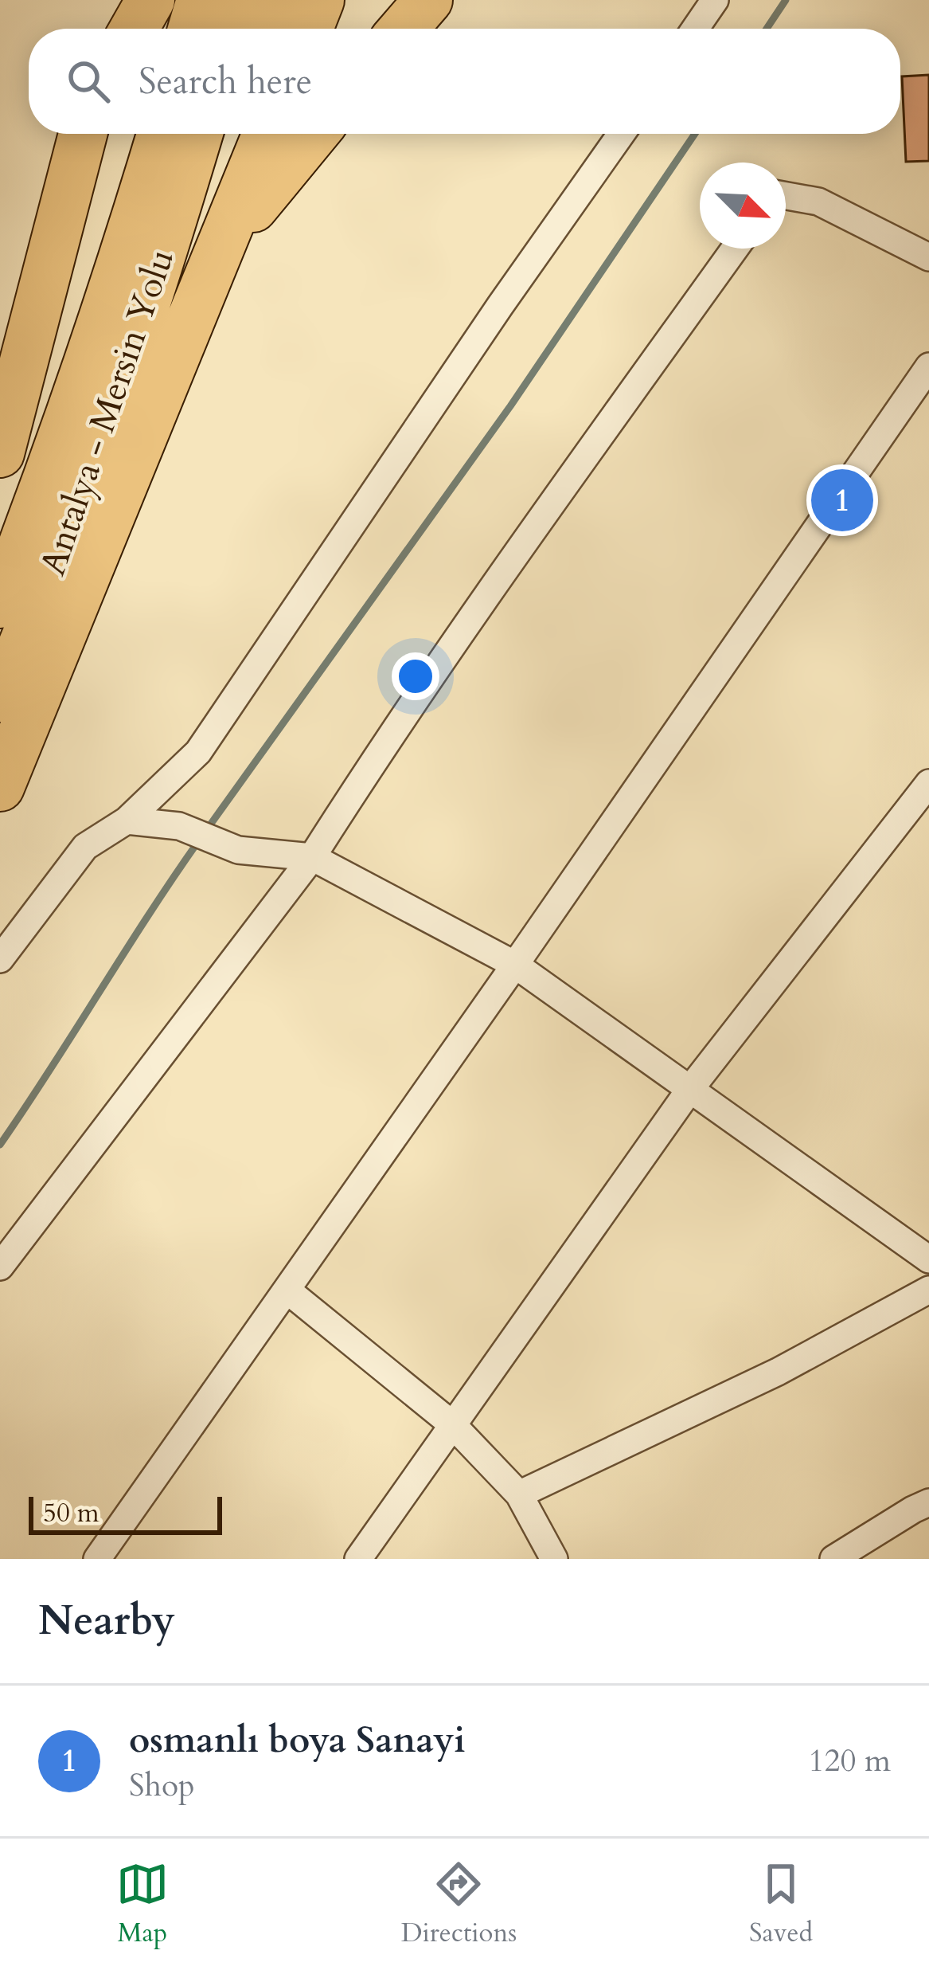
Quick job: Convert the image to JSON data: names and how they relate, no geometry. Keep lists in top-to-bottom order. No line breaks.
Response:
{"streets":{"highway":["Antalya - Mersin Yolu"]},"scale_bar":"50 m","north":"bottom right","page":{"search":"Search here","pins":"1","scale":"50 m","heading":"Nearby","list":[{"mark":"1","name":"osmanlı boya Sanayi","note":"Shop","value":"120 m"}],"nav":["Map","Directions","Saved"]}}
